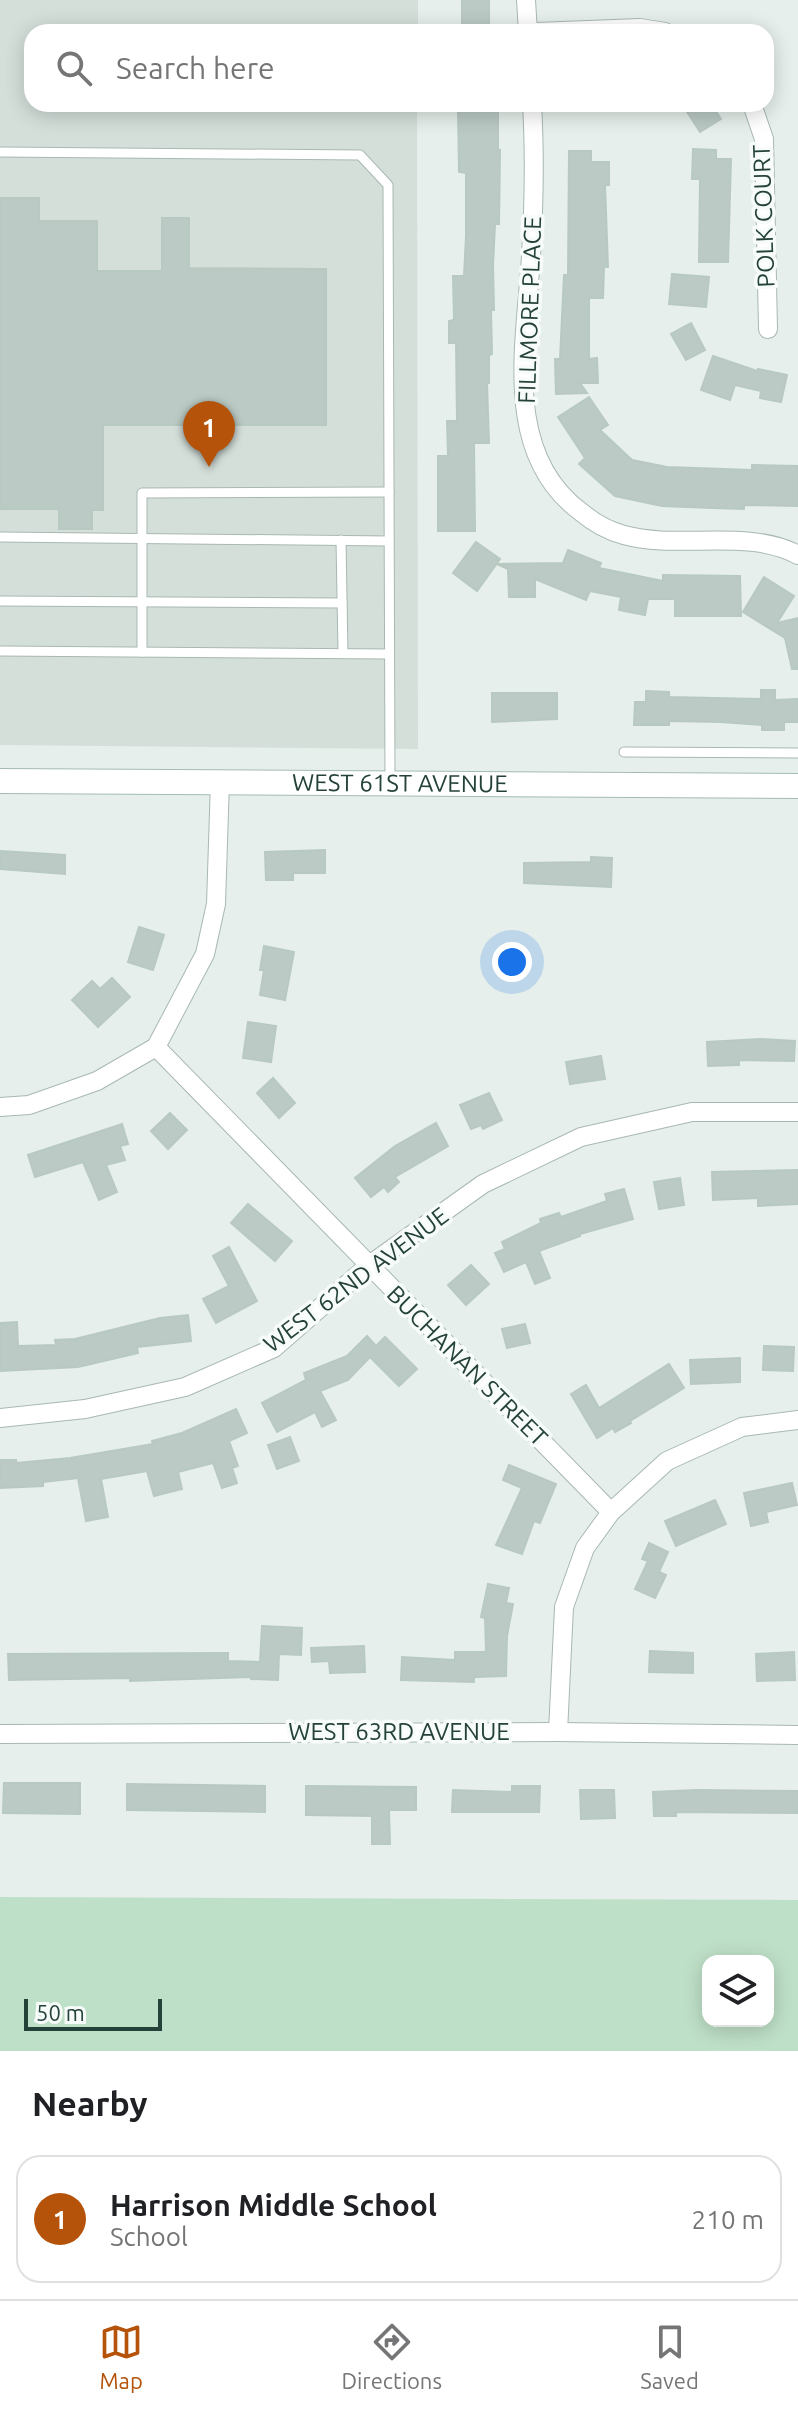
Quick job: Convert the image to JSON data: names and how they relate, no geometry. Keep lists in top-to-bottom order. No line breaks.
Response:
{"streets":{"main road":["WEST 61ST AVENUE"],"street":["POLK COURT","FILLMORE PLACE","WEST 62ND AVENUE","BUCHANAN STREET","WEST 63RD AVENUE"]},"crossings":[["WEST 62ND AVENUE","BUCHANAN STREET"]],"scale_bar":"50 m","page":{"search":"Search here","pins":"1","scale":"50 m","heading":"Nearby","list":[{"mark":"1","name":"Harrison Middle School","note":"School","value":"210 m"}],"nav":["Map","Directions","Saved"]}}
